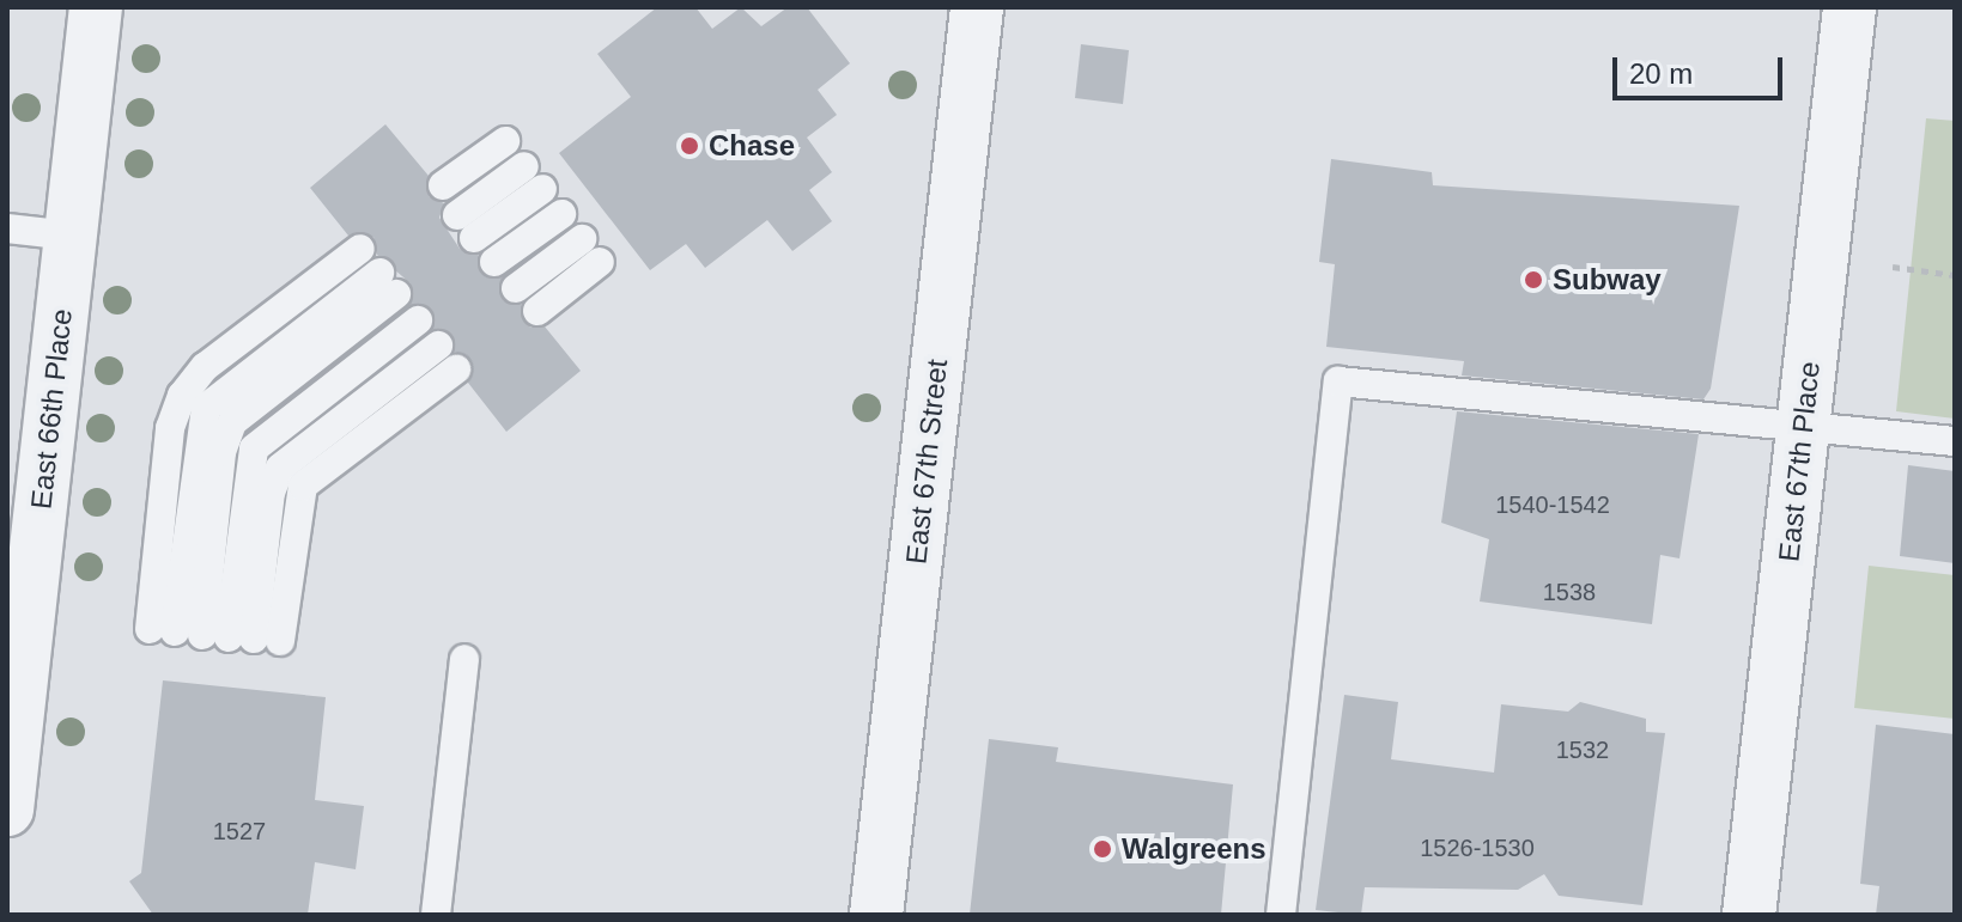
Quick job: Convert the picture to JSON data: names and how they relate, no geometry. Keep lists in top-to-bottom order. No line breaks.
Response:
{"streets":{"street":["East 66th Place","East 67th Street","East 67th Place"]},"places":["Chase","Subway","Walgreens"],"house_numbers":["1540-1542","1538","1532","1527","1526-1530"],"scale_bar":"20 m"}
